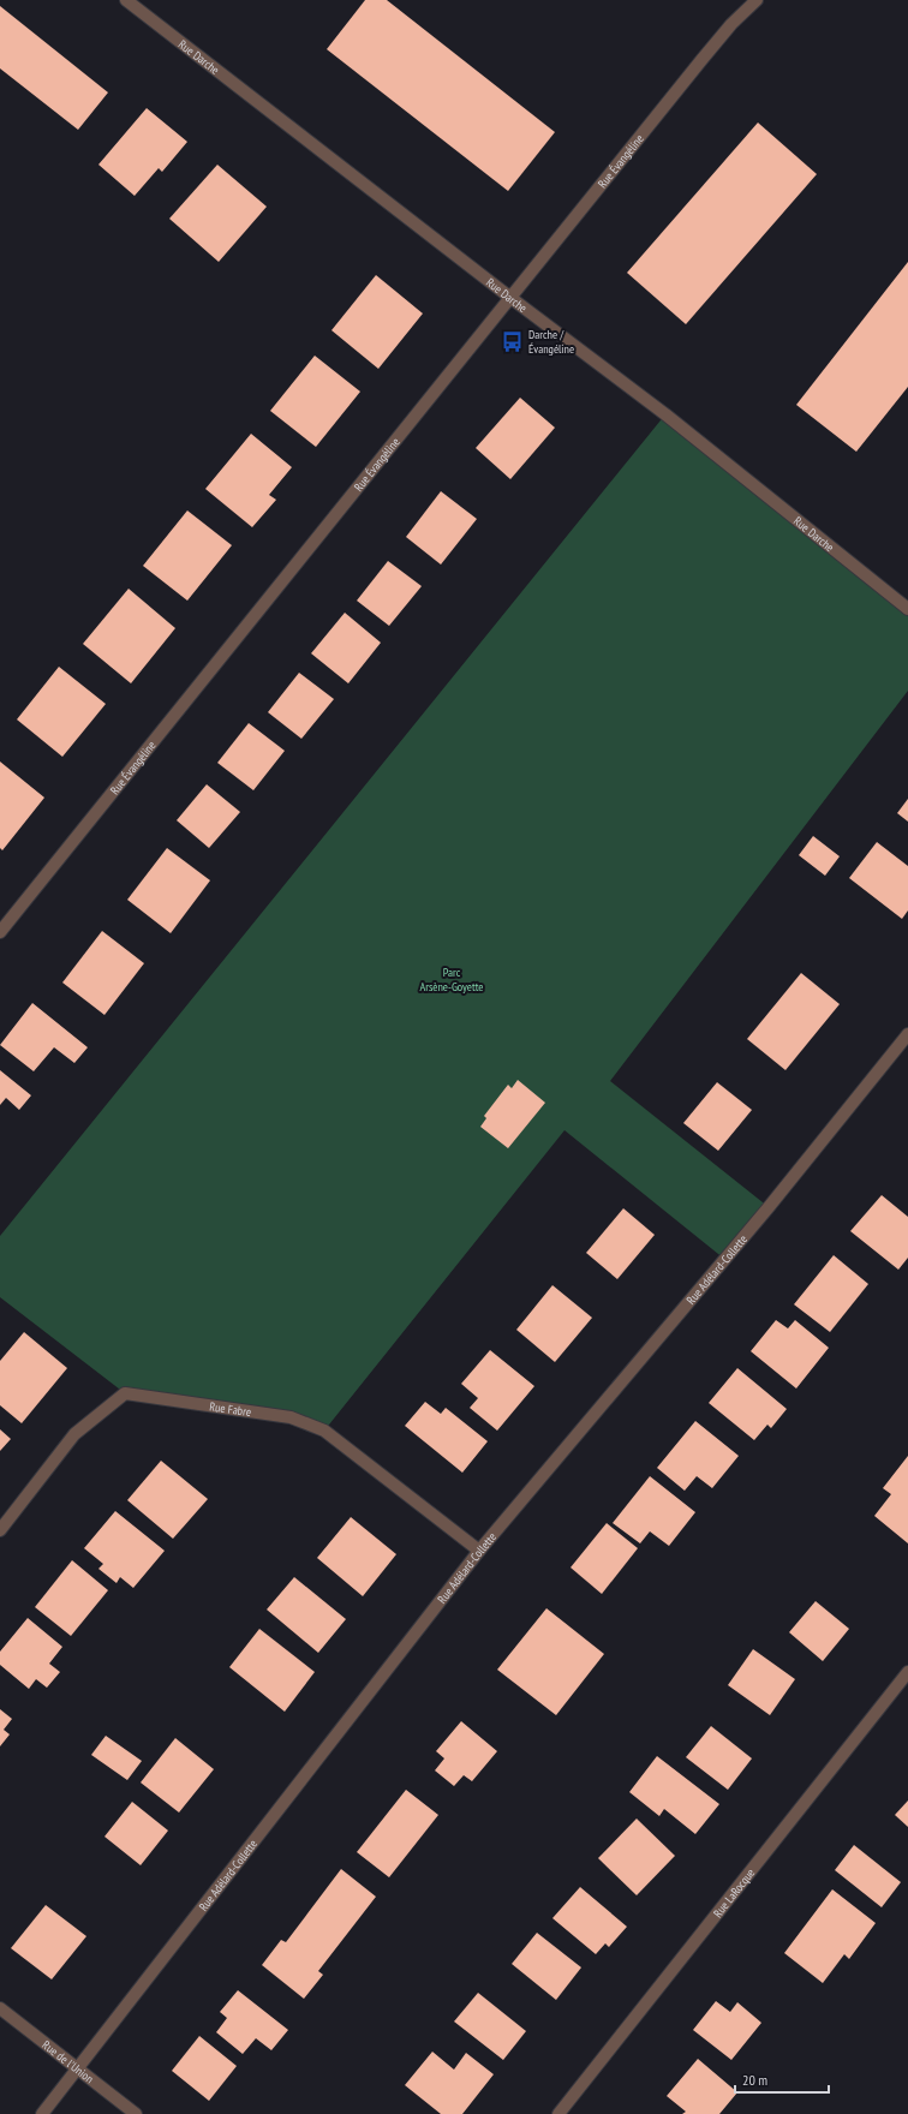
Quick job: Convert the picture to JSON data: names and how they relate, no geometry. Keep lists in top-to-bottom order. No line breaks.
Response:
{"streets":{"street":["Rue Darche","Rue Évangéline","Rue Adélard-Collette","Rue Fabre","Rue LaRocque","Rue de l'Union"]},"crossings":[["Rue Darche","Rue Évangéline"],["Rue Adélard-Collette","Rue Fabre"],["Rue Adélard-Collette","Rue de l'Union"]],"parks":["Parc Arsène-Goyette"],"places":{"bus stop":["Darche / Évangéline"]},"scale_bar":"20 m"}
